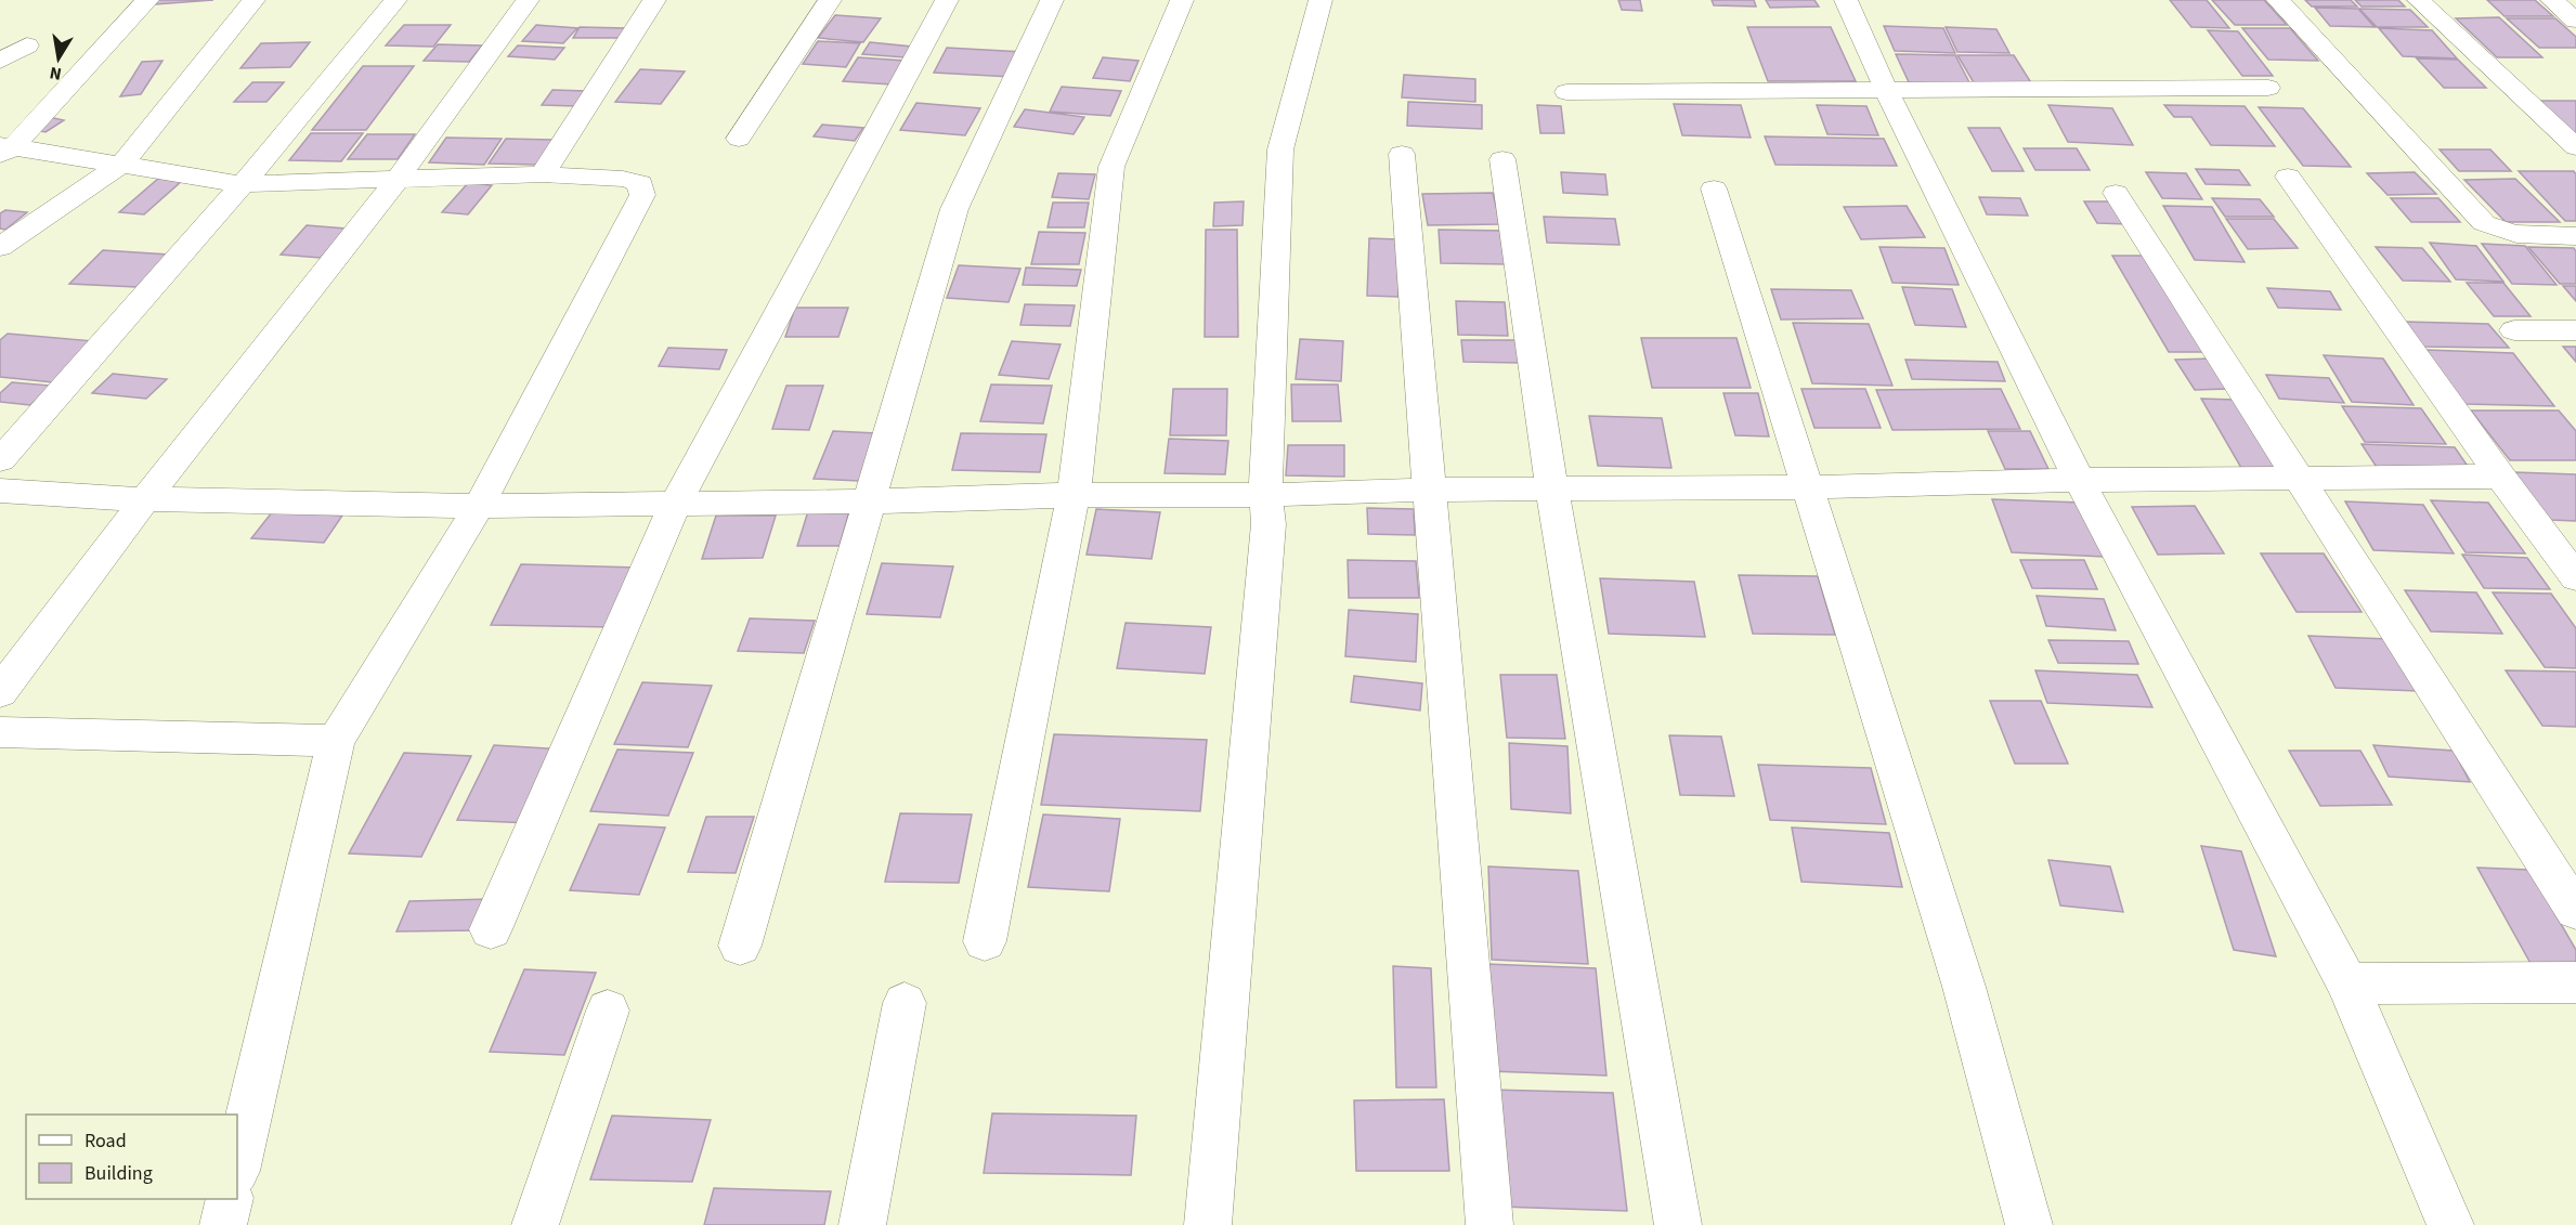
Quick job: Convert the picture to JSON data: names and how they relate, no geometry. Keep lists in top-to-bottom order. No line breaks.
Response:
{"legend":["Road","Building"],"north":"bottom"}
